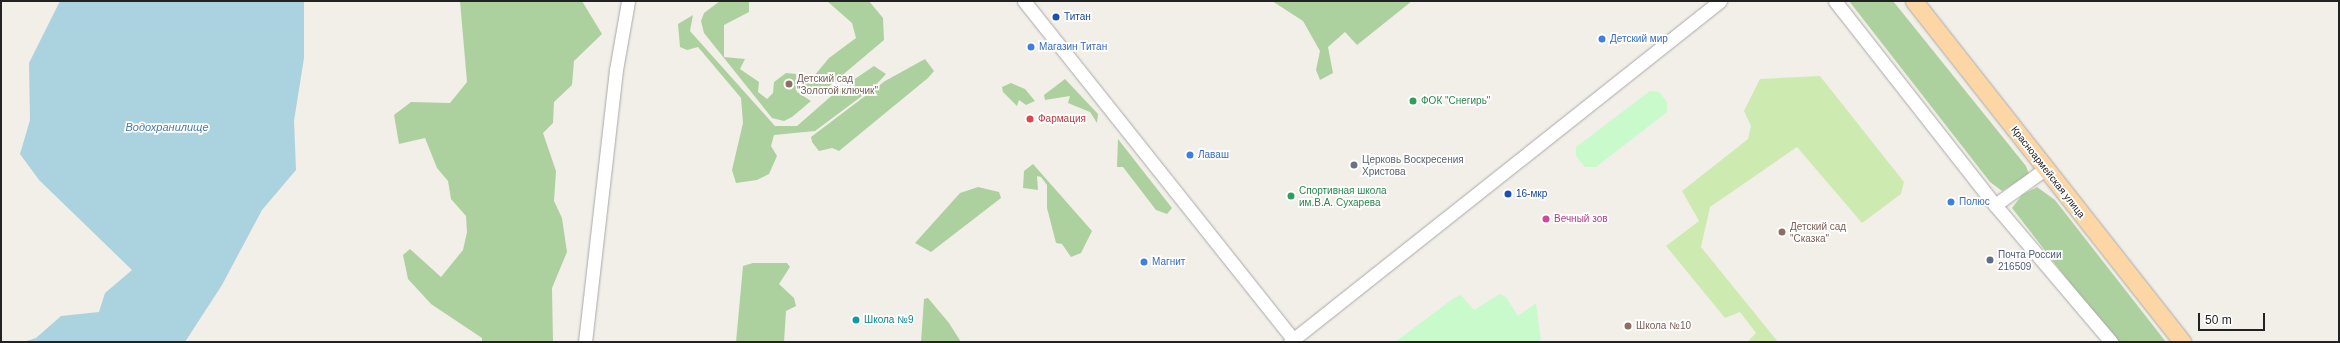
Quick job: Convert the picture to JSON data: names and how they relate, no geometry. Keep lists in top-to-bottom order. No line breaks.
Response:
{"streets":{"main road":["Красноармейская улица"]},"water":["Водохранилище"],"places":["Титан","Детский мир","Магазин Титан","Детский сад \"Золотой ключик\"","ФОК \"Снегирь\"","Фармация","Лаваш","Церковь Воскресения Христова","16-мкр","Спортивная школа им.В.А. Сухарева","Полюс","Вечный зов","Детский сад \"Сказка\"","Почта России 216509","Магнит","Школа №9","Школа №10"],"scale_bar":"50 m"}
